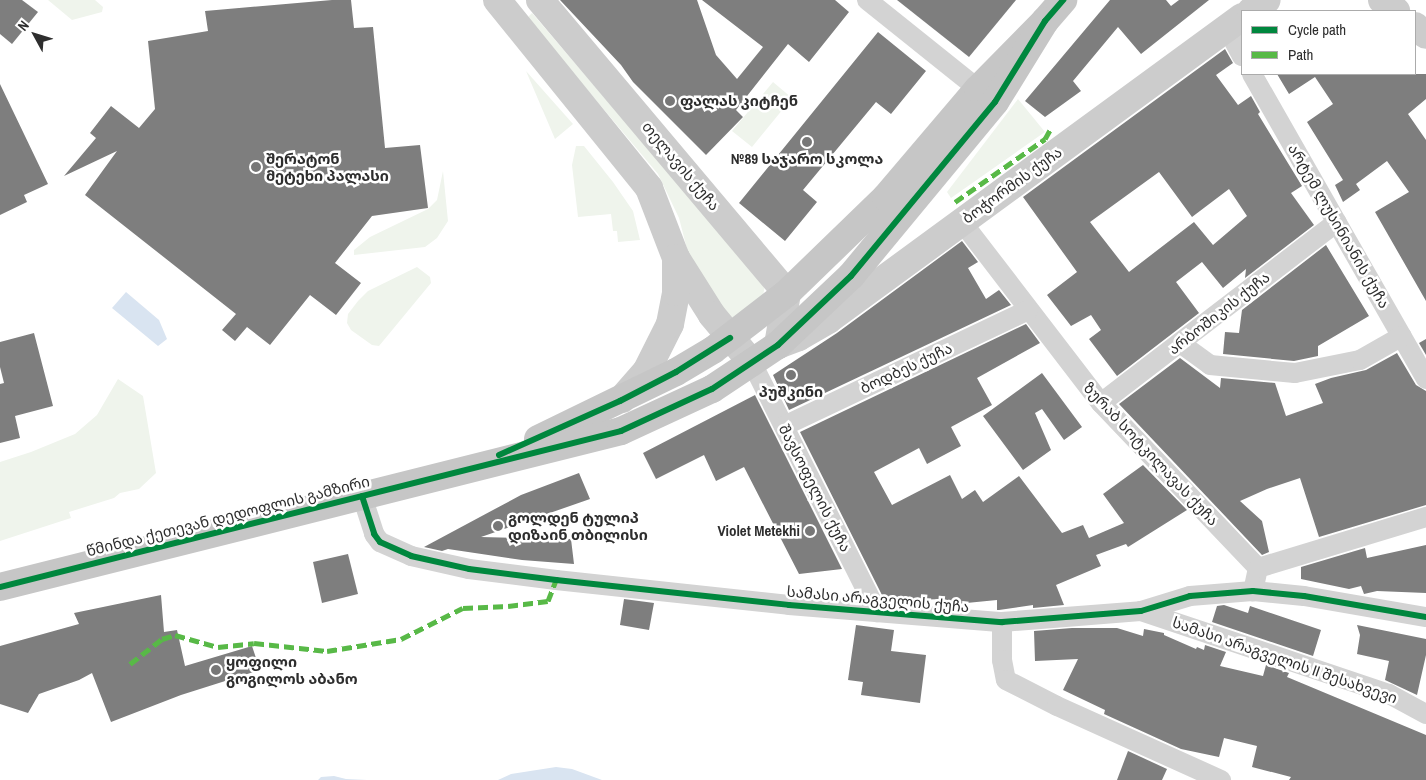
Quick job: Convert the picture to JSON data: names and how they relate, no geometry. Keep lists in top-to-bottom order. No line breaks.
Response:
{"streets":{"main road":["წმინდა ქეთევან დედოფლის გამზირი"],"street":["თელავის ქუჩა","ბოჭორმის ქუჩა","არტემ ლუსინიანის ქუჩა","არბოშიკის ქუჩა","ბოდბეს ქუჩა","ზურაბ სოტკილავას ქუჩა","შავსოფელის ქუჩა","სამასი არაგველის ქუჩა","სამასი არაგველის II შესახვევი"]},"crossings":[["თელავის ქუჩა","წმინდა ქეთევან დედოფლის გამზირი"],["ბოჭორმის ქუჩა","ზურაბ სოტკილავას ქუჩა"],["ბოჭორმის ქუჩა","წმინდა ქეთევან დედოფლის გამზირი"],["არტემ ლუსინიანის ქუჩა","არბოშიკის ქუჩა"],["არბოშიკის ქუჩა","ზურაბ სოტკილავას ქუჩა"],["ბოდბეს ქუჩა","ზურაბ სოტკილავას ქუჩა"],["ბოდბეს ქუჩა","შავსოფელის ქუჩა"],["შავსოფელის ქუჩა","წმინდა ქეთევან დედოფლის გამზირი"],["შავსოფელის ქუჩა","სამასი არაგველის ქუჩა"],["წმინდა ქეთევან დედოფლის გამზირი","სამასი არაგველის ქუჩა"],["სამასი არაგველის ქუჩა","სამასი არაგველის II შესახვევი"]],"places":["ფალას კიტჩენ","№89 საჯარო სკოლა","შერატონ მეტეხი პალასი","პუშკინი","გოლდენ ტულიპ დიზაინ თბილისი","Violet Metekhi","ყოფილი გოგილოს აბანო"],"legend":["Cycle path","Path"],"north":"top left"}
